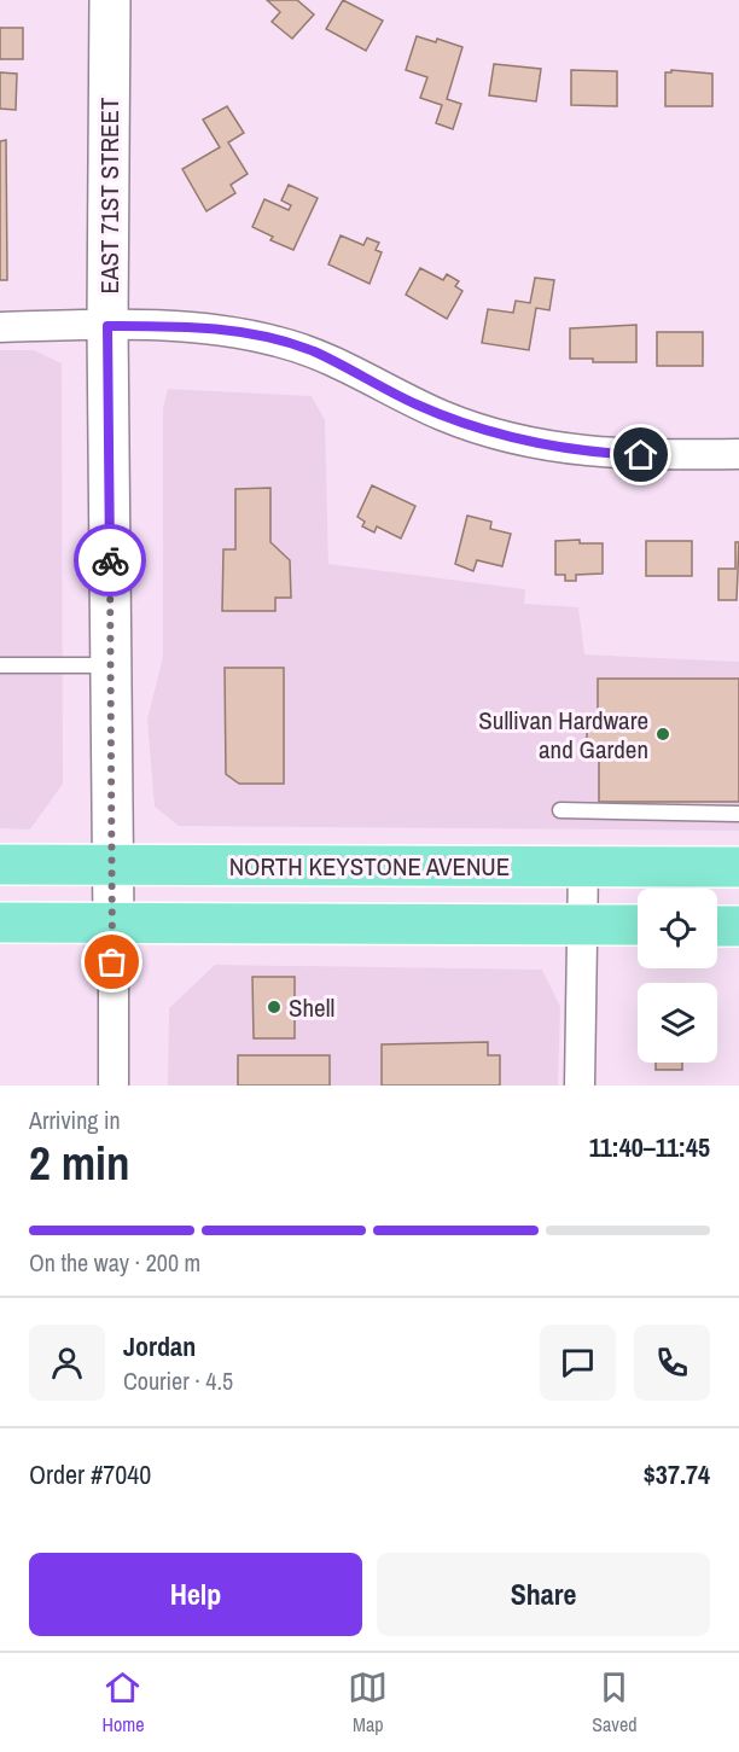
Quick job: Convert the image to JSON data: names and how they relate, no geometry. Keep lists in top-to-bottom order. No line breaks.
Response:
{"streets":{"main road":["EAST 71ST STREET","NORTH KEYSTONE AVENUE"]},"crossings":[["EAST 71ST STREET","NORTH KEYSTONE AVENUE"]],"places":["Sullivan Hardware and Garden","Shell"],"page":{"heading":["2 min","Arriving in","11:40–11:45"],"panel":["Jordan","Courier · 4.5","Order #7040","$37.74"],"bar":"On the way · 200 m","buttons":["Help","Share"],"tabs":["Home","Map","Saved"]}}
